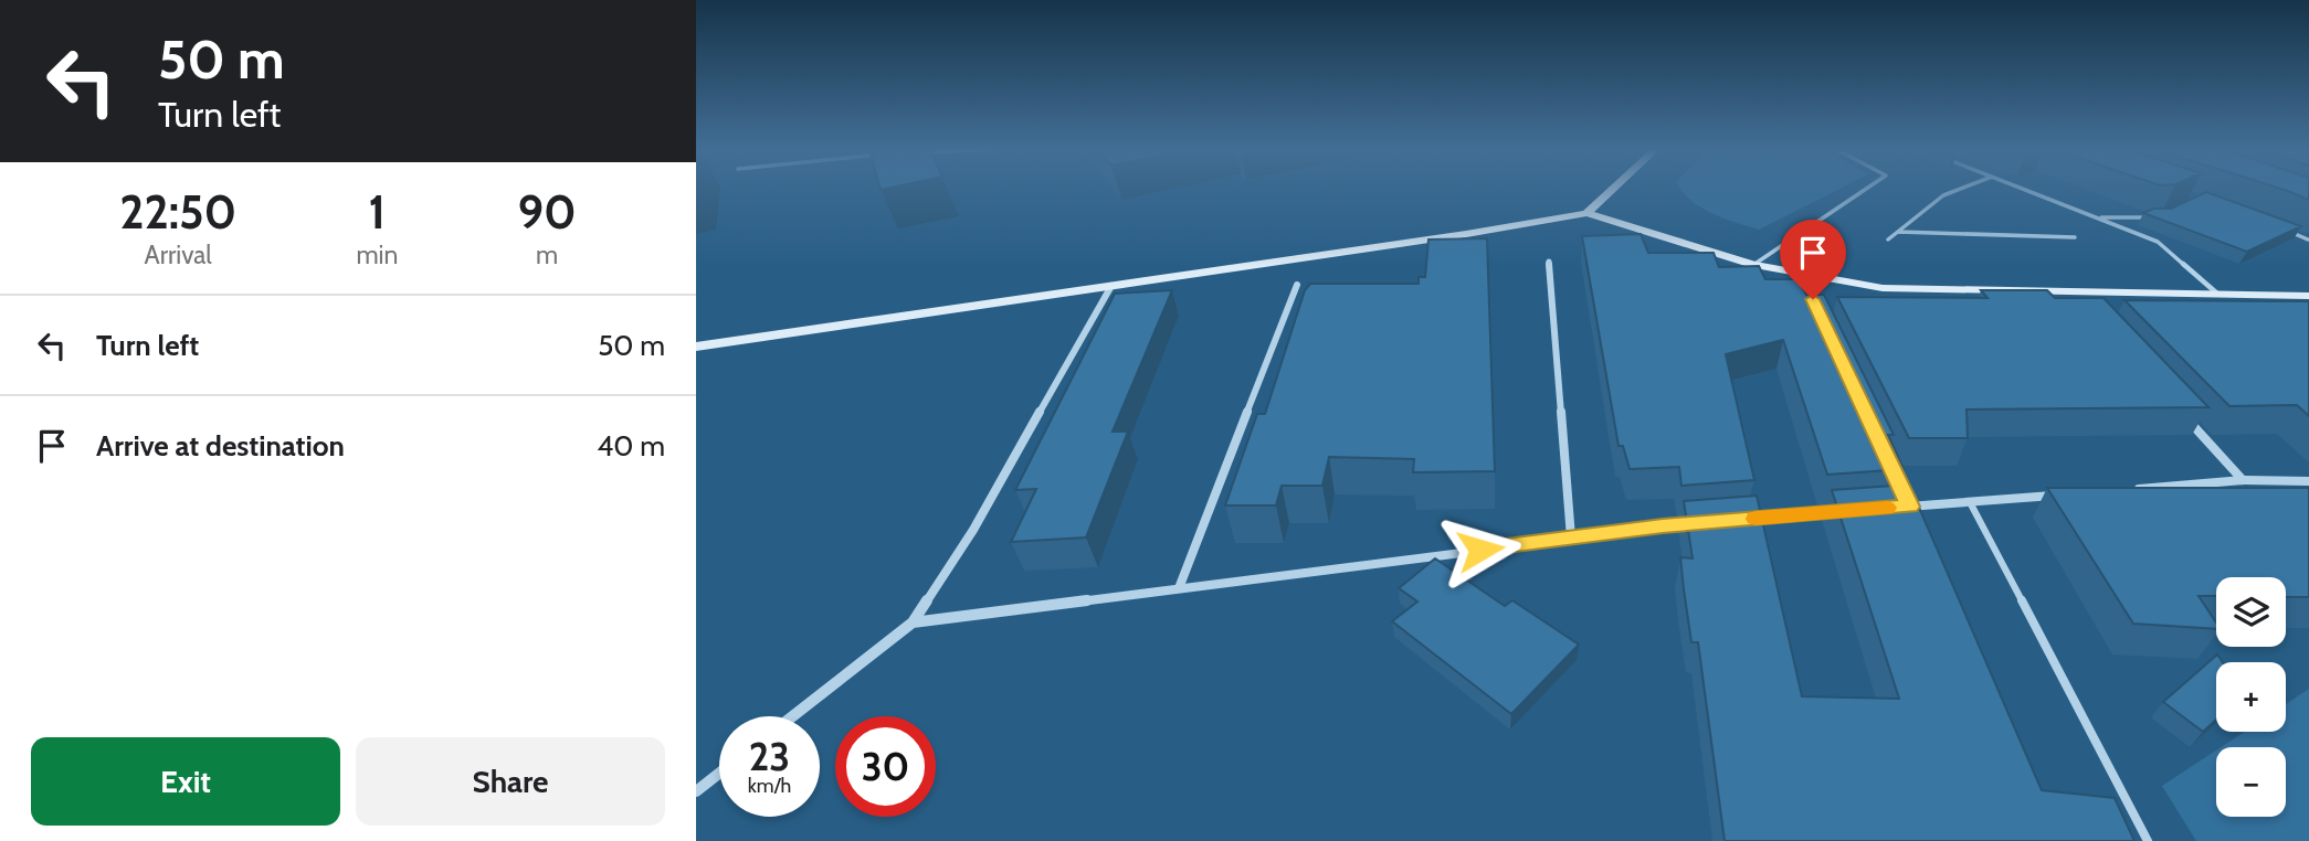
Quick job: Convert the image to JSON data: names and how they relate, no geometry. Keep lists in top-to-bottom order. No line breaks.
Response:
{"page":{"turn":["50 m","Turn left"],"eta":["22:50","Arrival","1","min","90","m"],"list":[{"name":"Turn left","value":"50 m"},{"name":"Arrive at destination","value":"40 m"}],"map_buttons":["+","−"],"speed":"23 km/h","limit":"30","buttons":["Exit","Share"]}}
